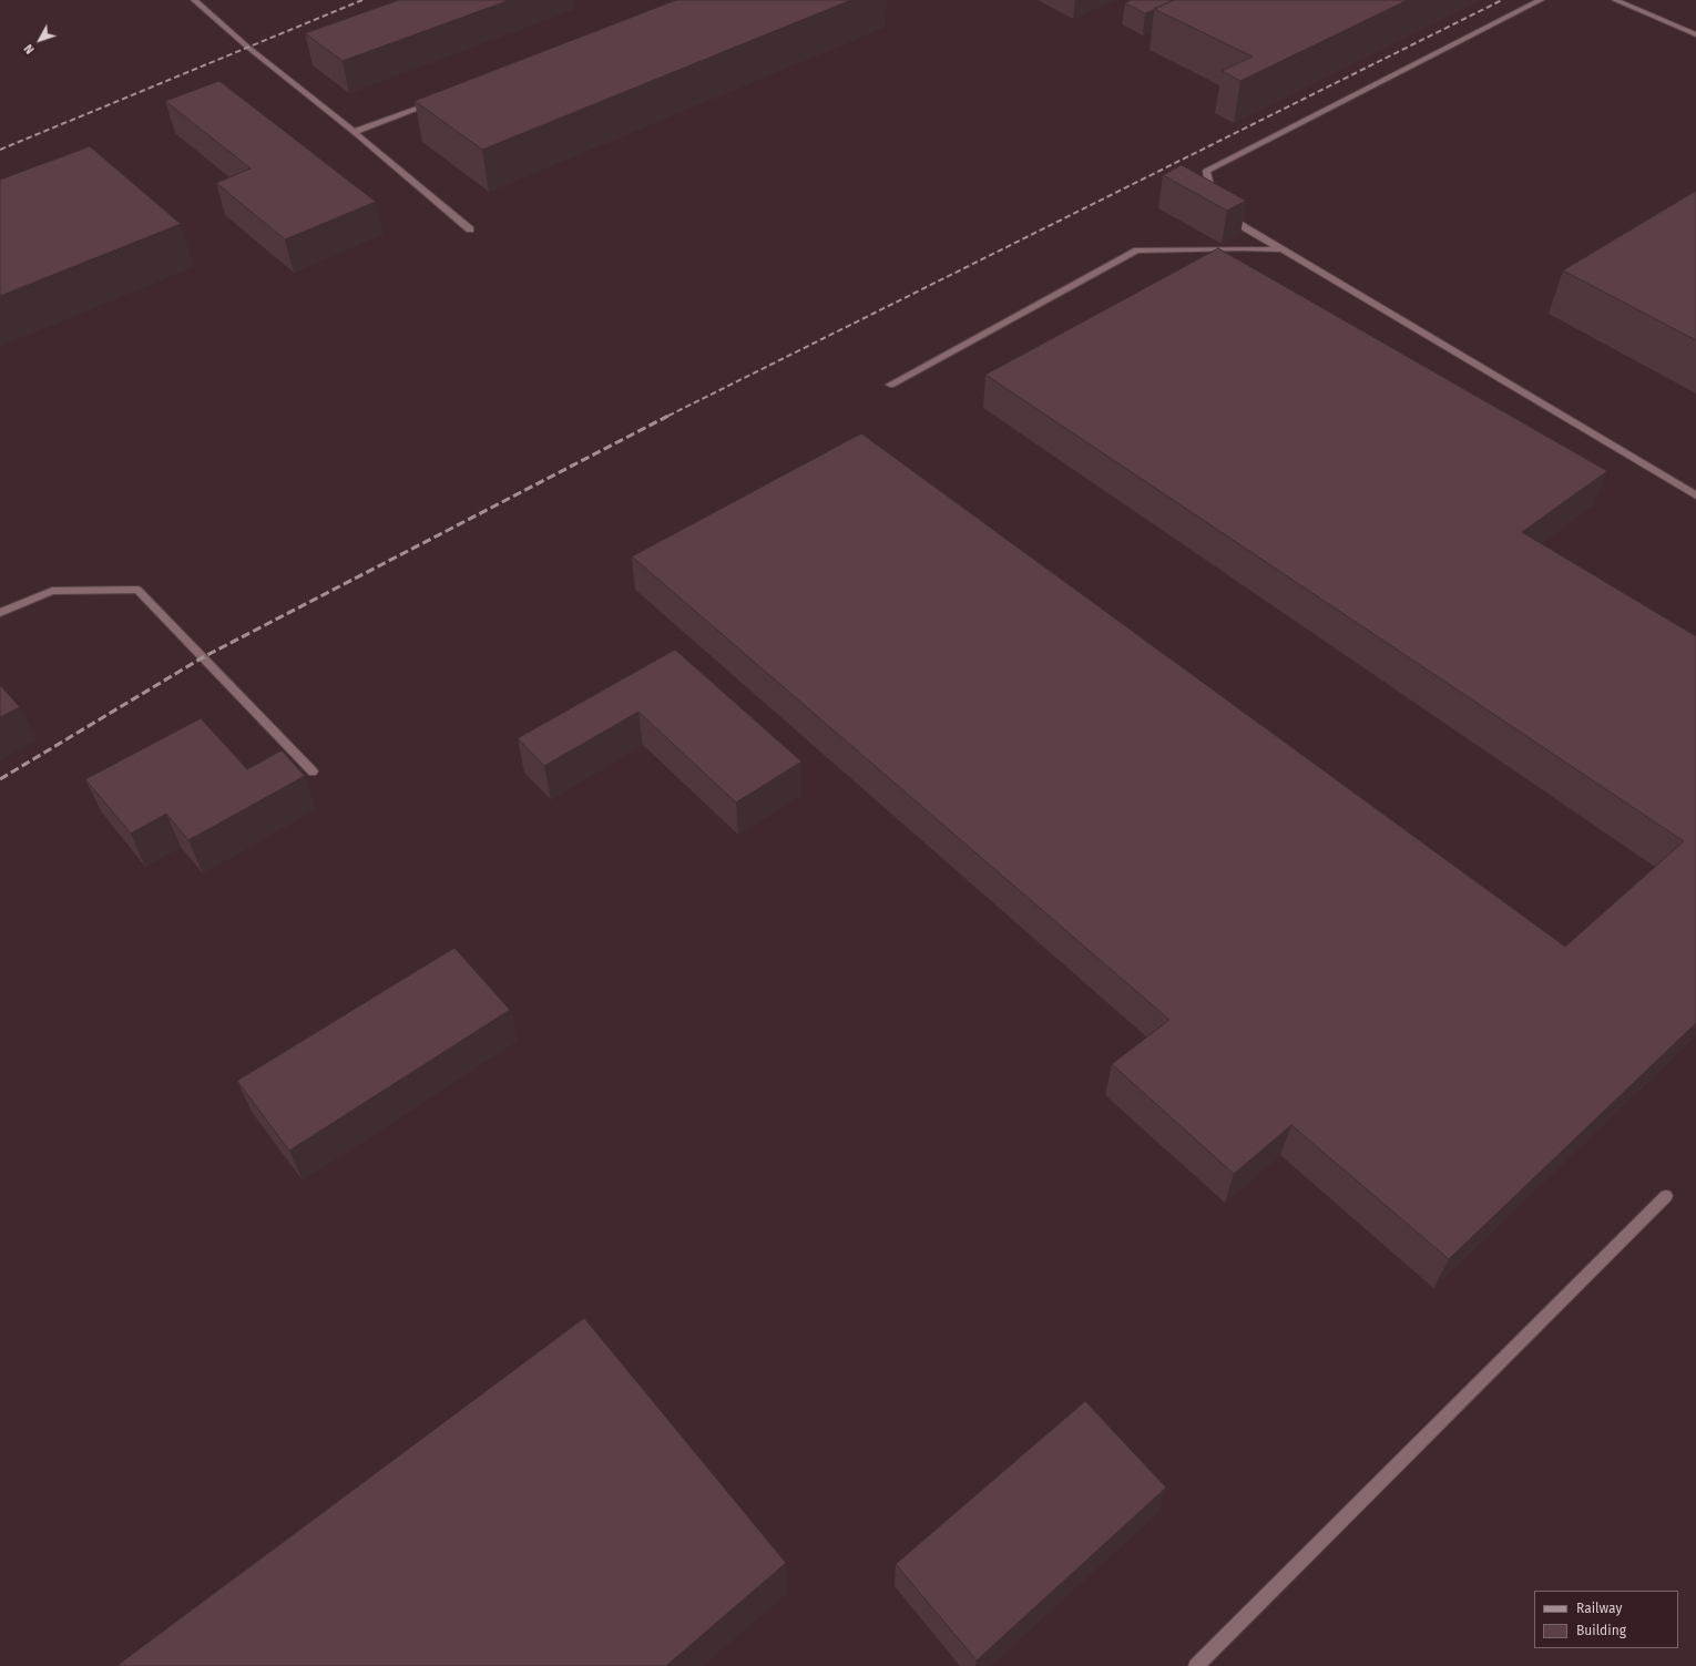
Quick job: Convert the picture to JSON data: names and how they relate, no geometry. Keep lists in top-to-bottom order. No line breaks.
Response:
{"legend":["Railway","Building"],"north":"bottom left"}
